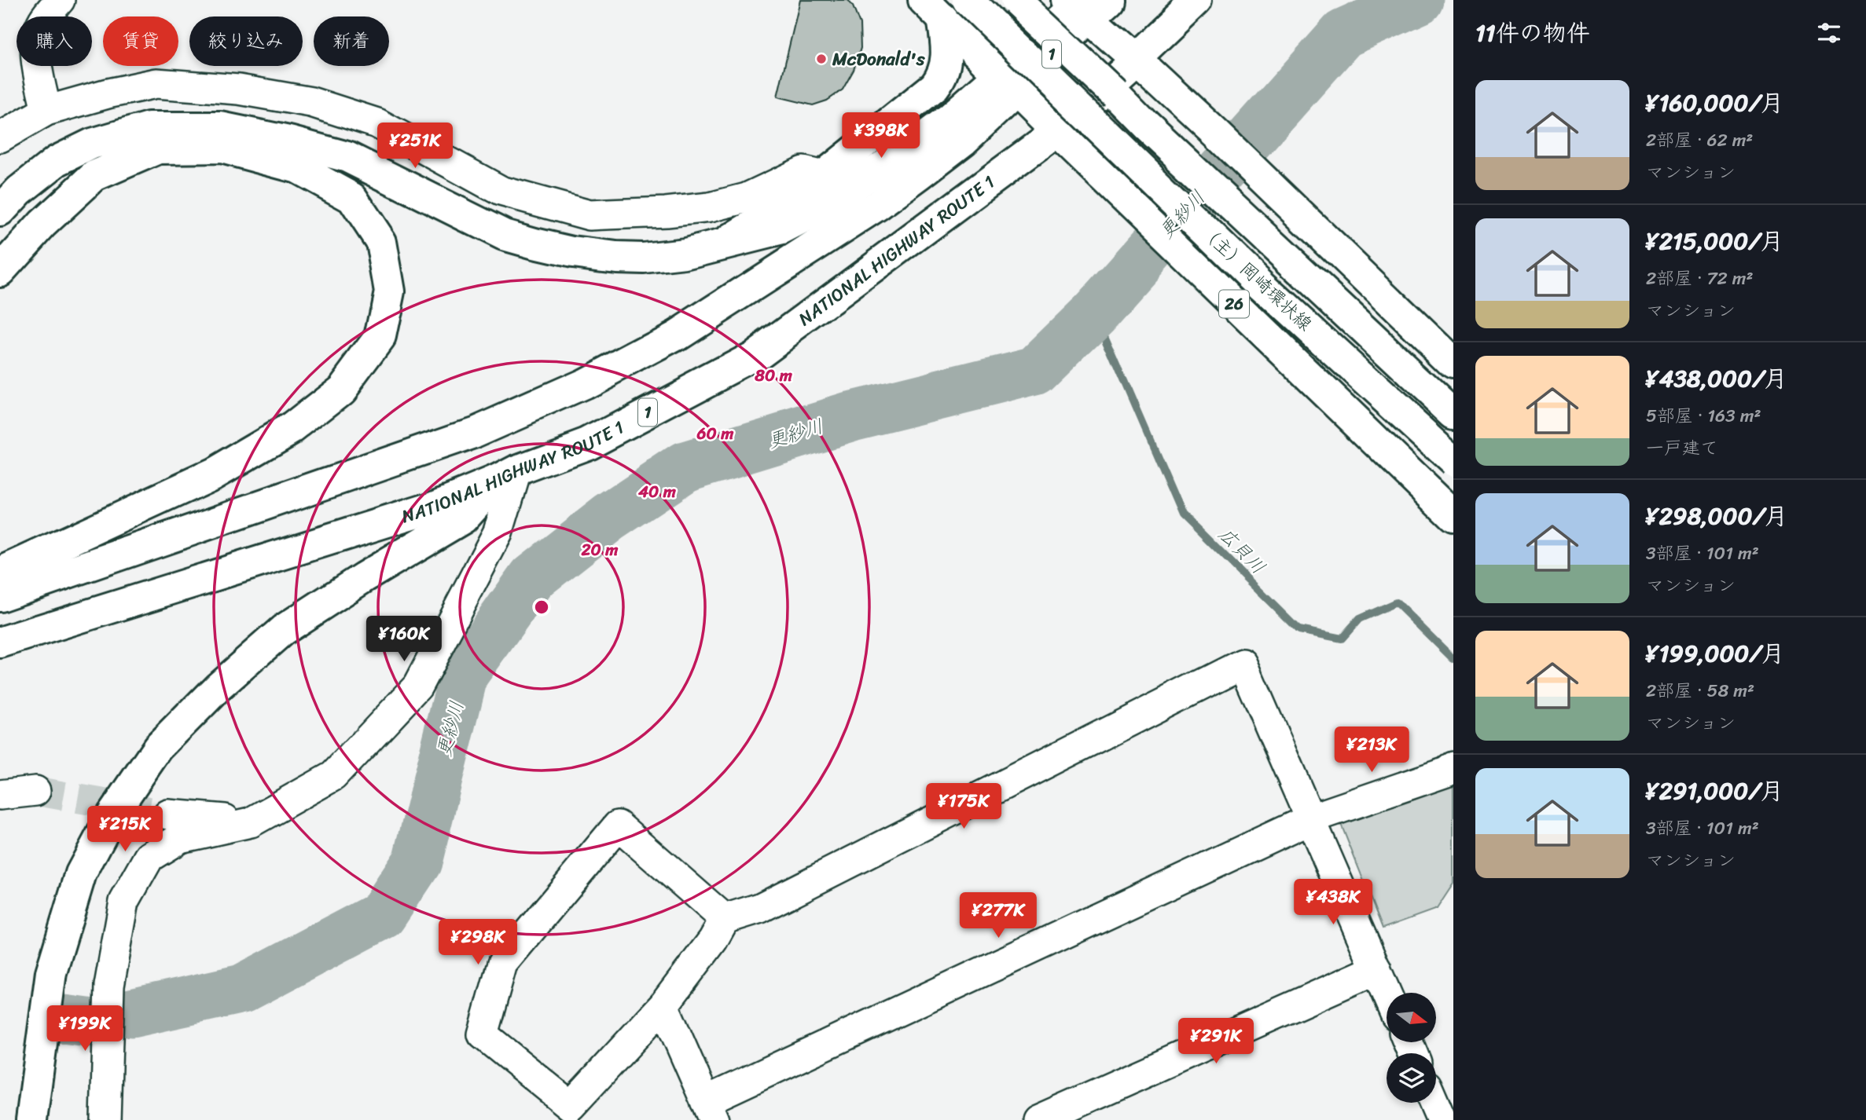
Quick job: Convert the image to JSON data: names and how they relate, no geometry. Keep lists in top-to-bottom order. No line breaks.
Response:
{"streets":{"main road":["1","NATIONAL HIGHWAY ROUTE 1","（主）岡崎環状線","26"]},"crossings":[["NATIONAL HIGHWAY ROUTE 1","26"]],"water":["更紗川","広貝川"],"places":["McDonald's"],"north":"right","page":{"heading":"11件の物件","chip":["購入","賃貸","絞り込み","新着"],"list":[{"name":"¥160,000/月","note":"2部屋 · 62 m² · マンション"},{"name":"¥215,000/月","note":"2部屋 · 72 m² · マンション"},{"name":"¥438,000/月","note":"5部屋 · 163 m² · 一戸建て"},{"name":"¥298,000/月","note":"3部屋 · 101 m² · マンション"},{"name":"¥199,000/月","note":"2部屋 · 58 m² · マンション"},{"name":"¥291,000/月","note":"3部屋 · 101 m² · マンション"}],"price":["¥398K","¥251K","¥160K","¥213K","¥175K","¥215K","¥438K","¥277K","¥298K","¥199K","¥291K"]},"rings":["80 m","60 m","40 m","20 m"]}
